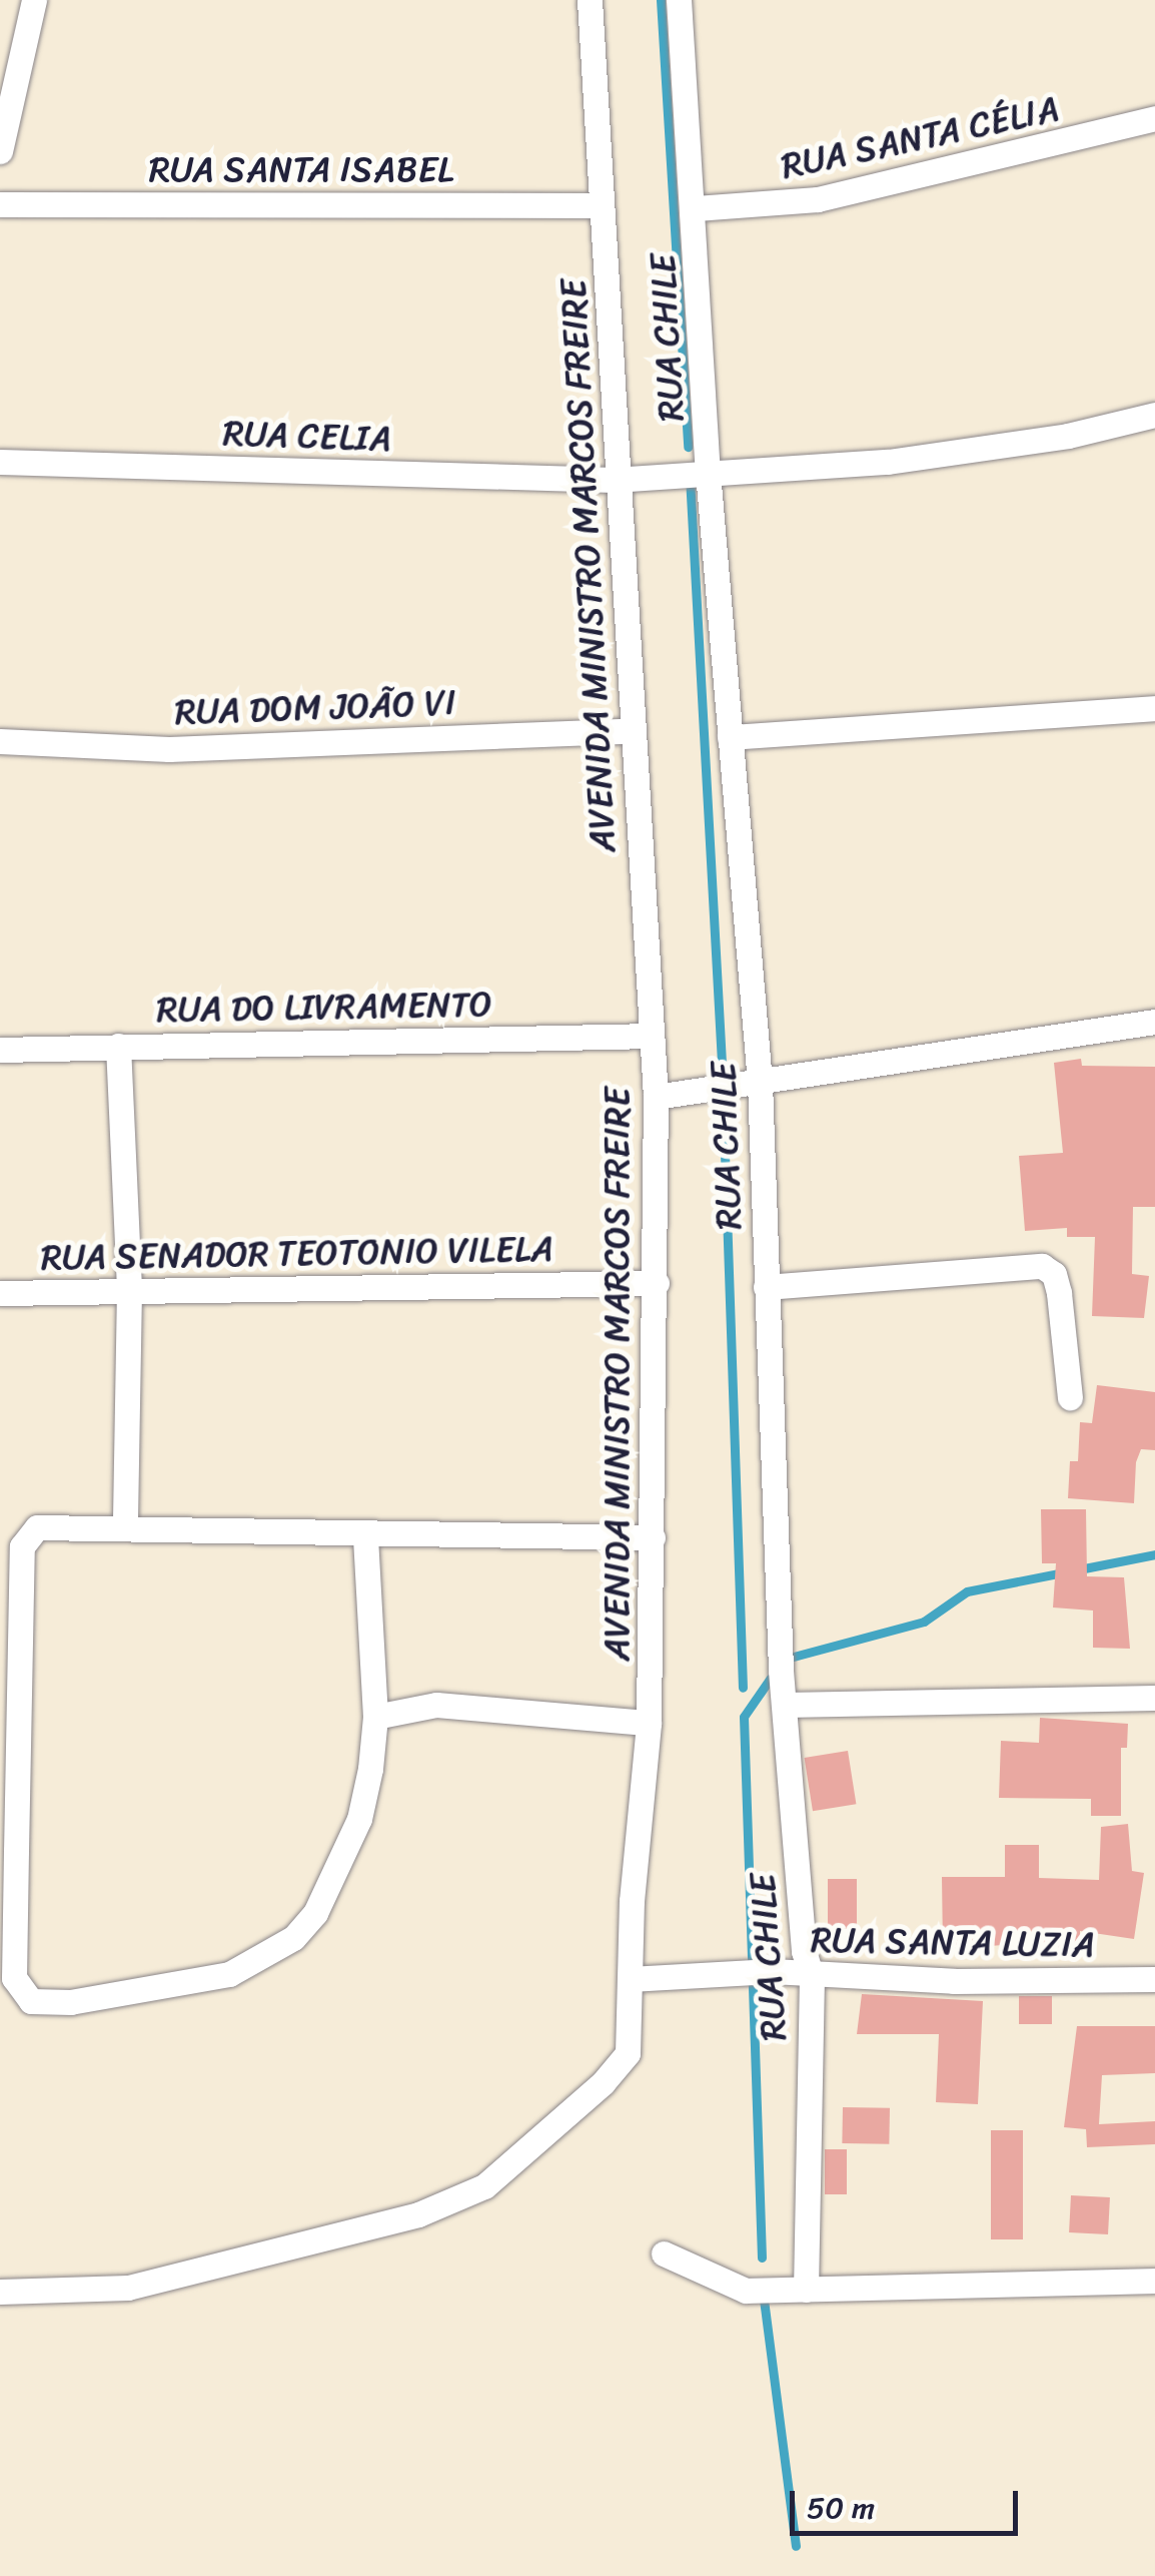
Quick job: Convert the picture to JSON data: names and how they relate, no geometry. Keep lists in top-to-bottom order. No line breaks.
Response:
{"streets":{"street":["RUA SANTA CÉLIA","RUA SANTA ISABEL","RUA CHILE","RUA CELIA","AVENIDA MINISTRO MARCOS FREIRE","RUA DOM JOÃO VI","RUA DO LIVRAMENTO","RUA SENADOR TEOTONIO VILELA","RUA SANTA LUZIA"]},"crossings":[["RUA SANTA CÉLIA","RUA CHILE"],["RUA SANTA ISABEL","AVENIDA MINISTRO MARCOS FREIRE"],["RUA CHILE","RUA CELIA"],["RUA CHILE","RUA SANTA LUZIA"],["RUA CELIA","AVENIDA MINISTRO MARCOS FREIRE"],["AVENIDA MINISTRO MARCOS FREIRE","RUA DOM JOÃO VI"],["AVENIDA MINISTRO MARCOS FREIRE","RUA DO LIVRAMENTO"],["AVENIDA MINISTRO MARCOS FREIRE","RUA SENADOR TEOTONIO VILELA"],["AVENIDA MINISTRO MARCOS FREIRE","RUA SANTA LUZIA"]],"scale_bar":"50 m"}
